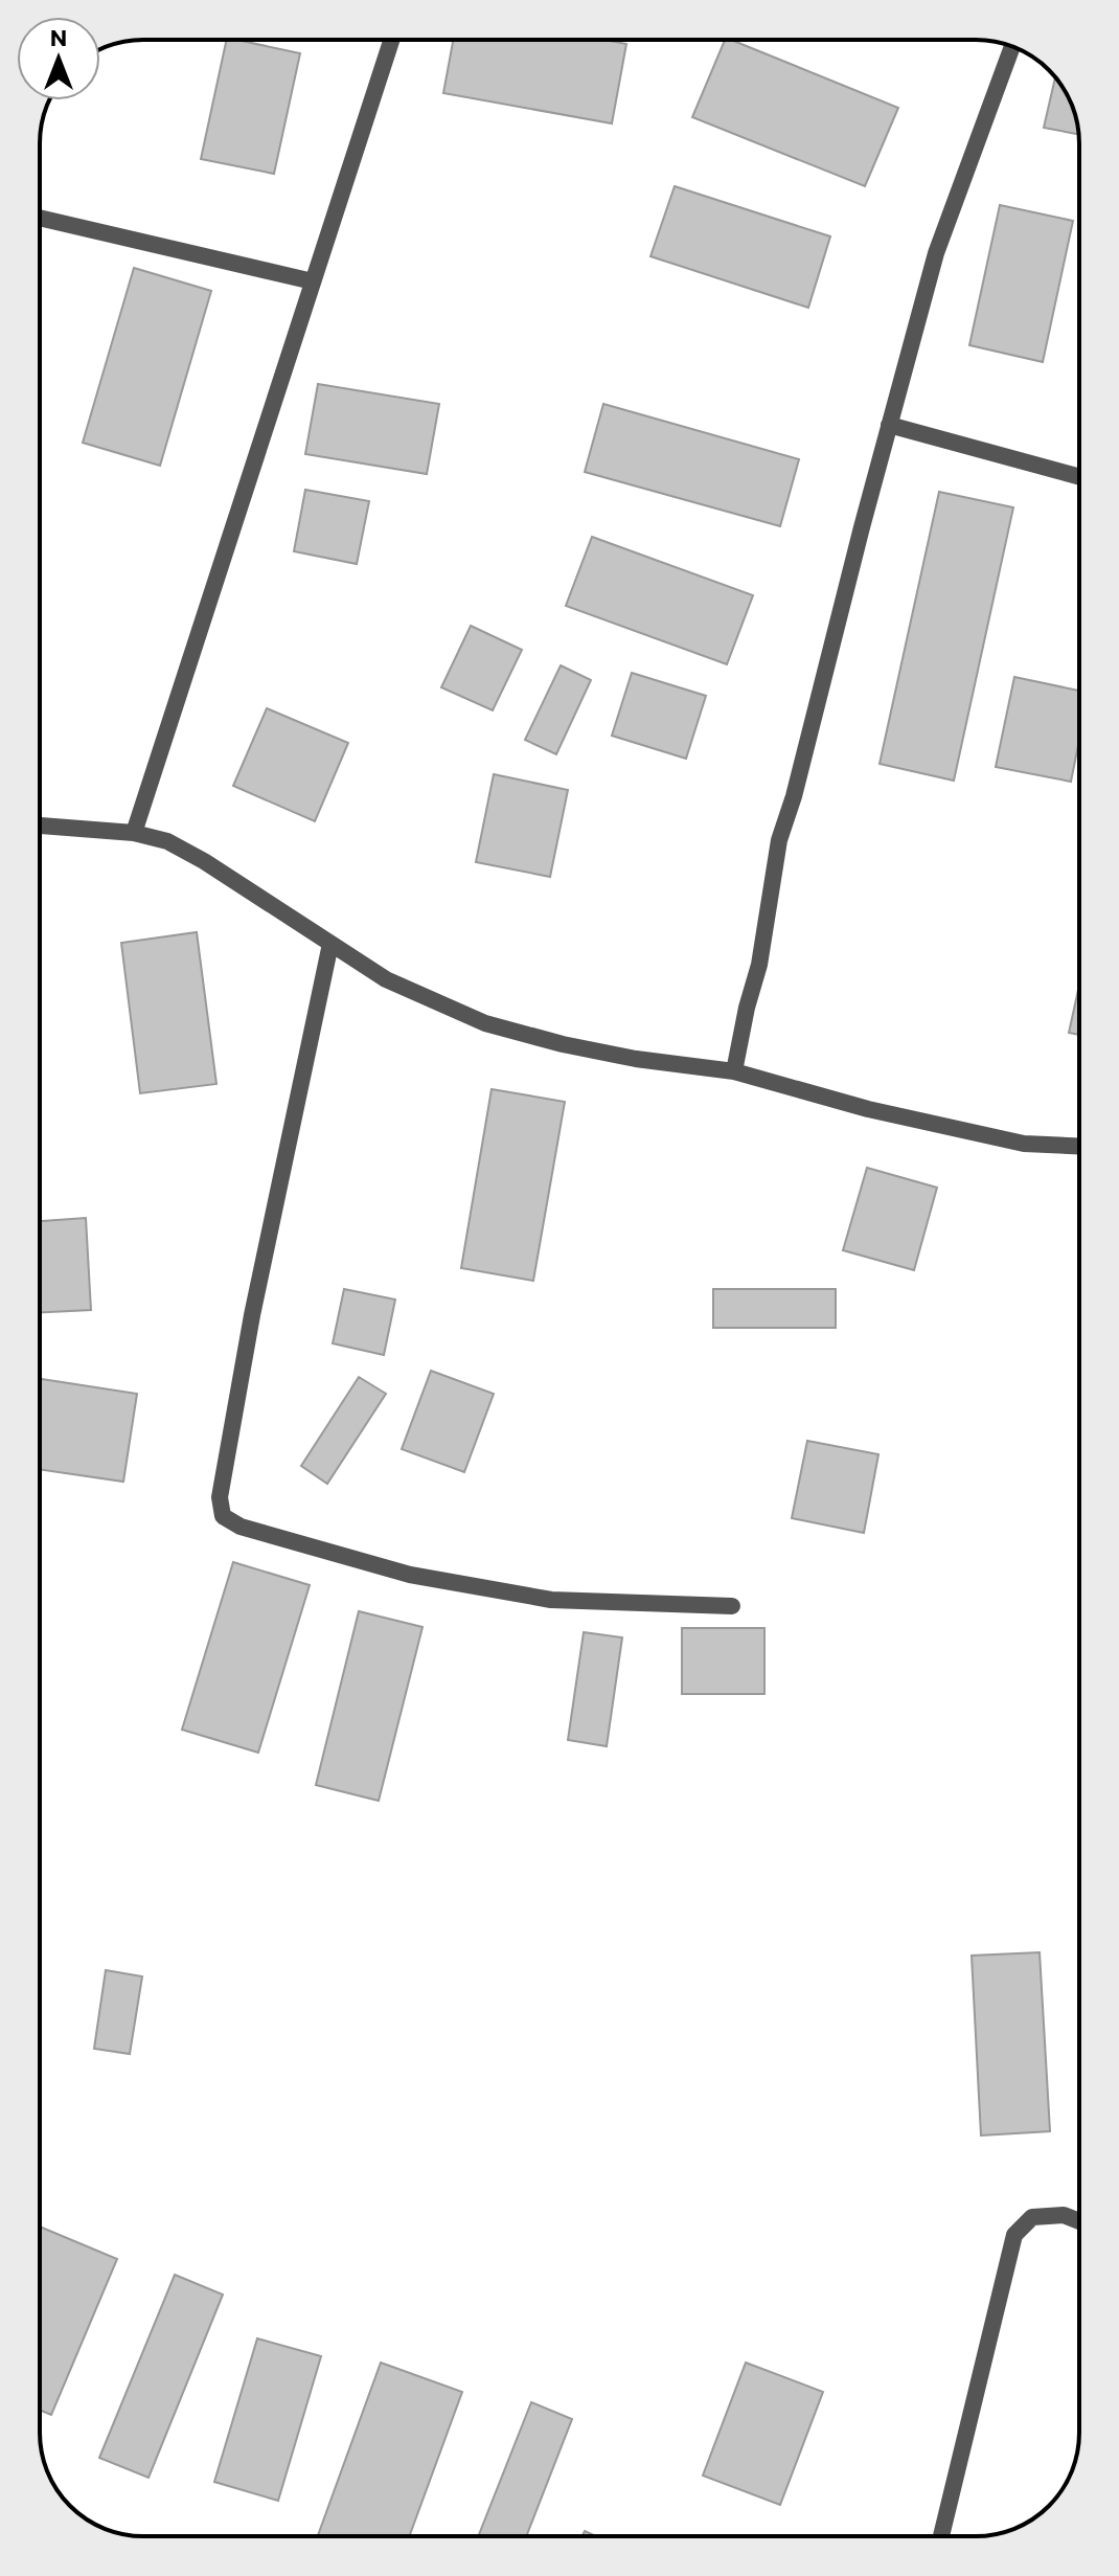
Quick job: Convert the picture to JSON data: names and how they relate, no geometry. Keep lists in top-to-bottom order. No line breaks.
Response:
{"north":"top"}
